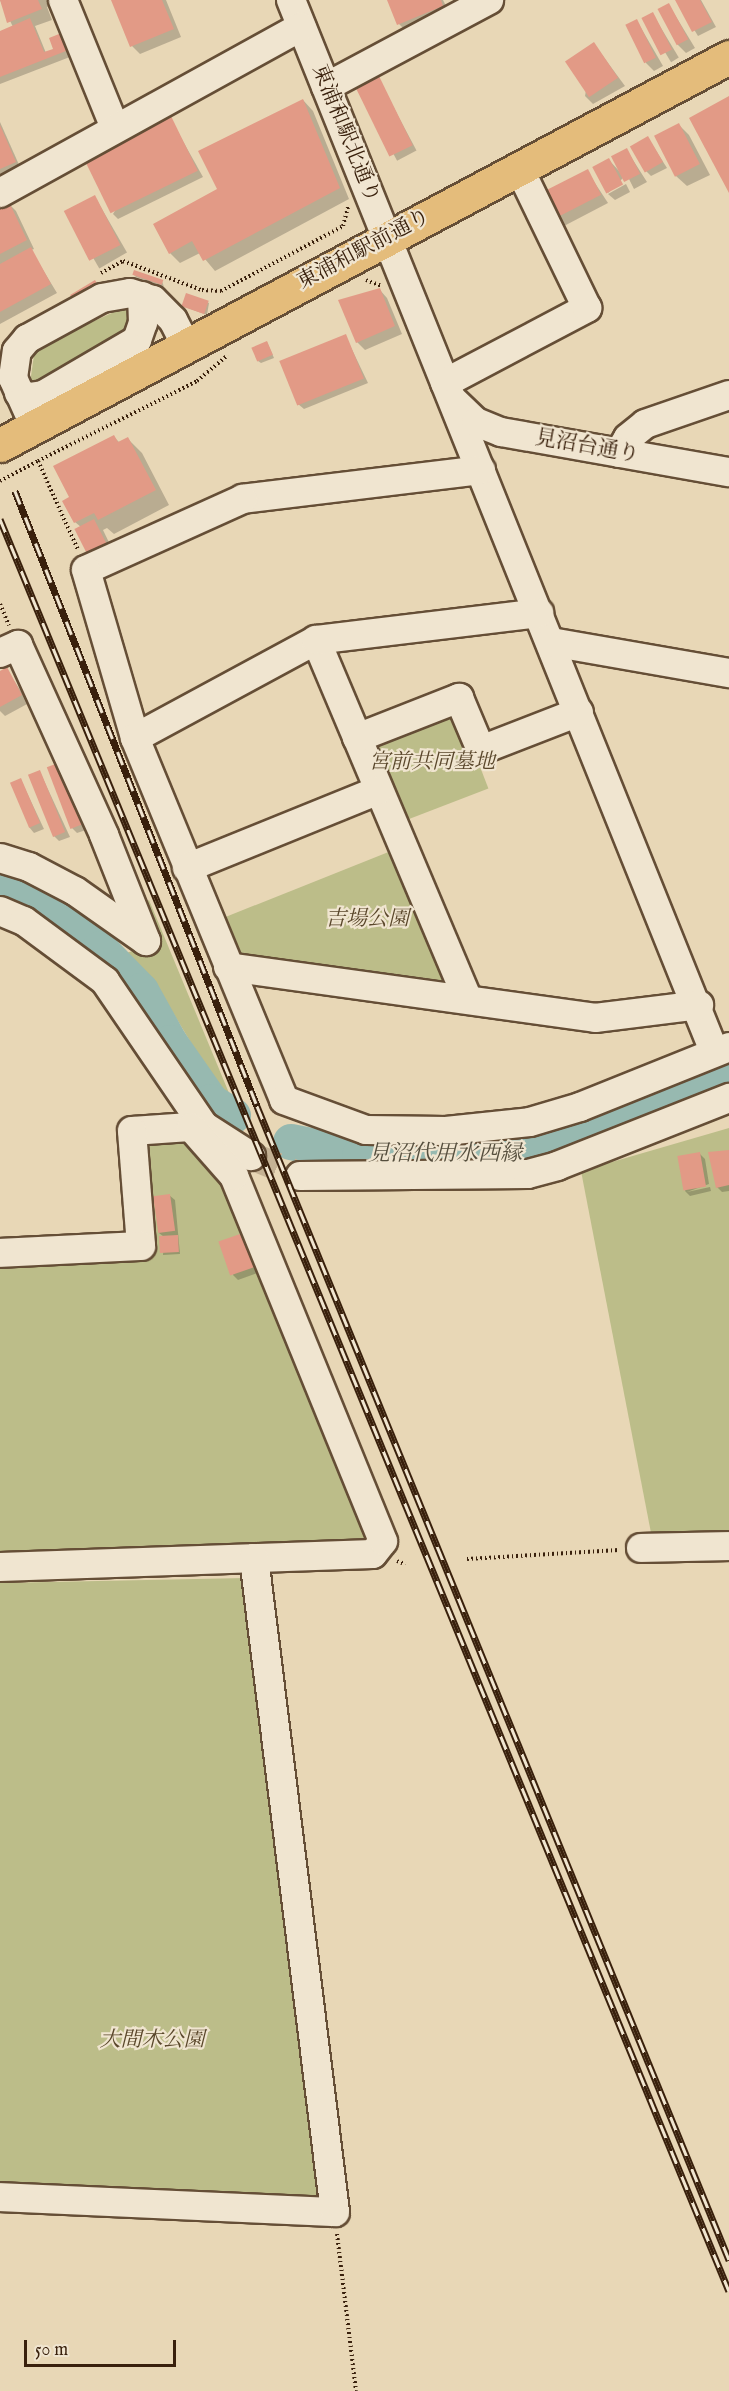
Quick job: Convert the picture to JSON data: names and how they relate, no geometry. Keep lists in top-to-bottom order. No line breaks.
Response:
{"streets":{"main road":["東浦和駅前通り"],"street":["東浦和駅北通り","見沼台通り"]},"crossings":[["東浦和駅北通り","東浦和駅前通り"],["東浦和駅北通り","見沼台通り"]],"water":["見沼代用水西縁"],"parks":["宮前共同墓地","吉場公園","大間木公園"],"scale_bar":"50 m"}
